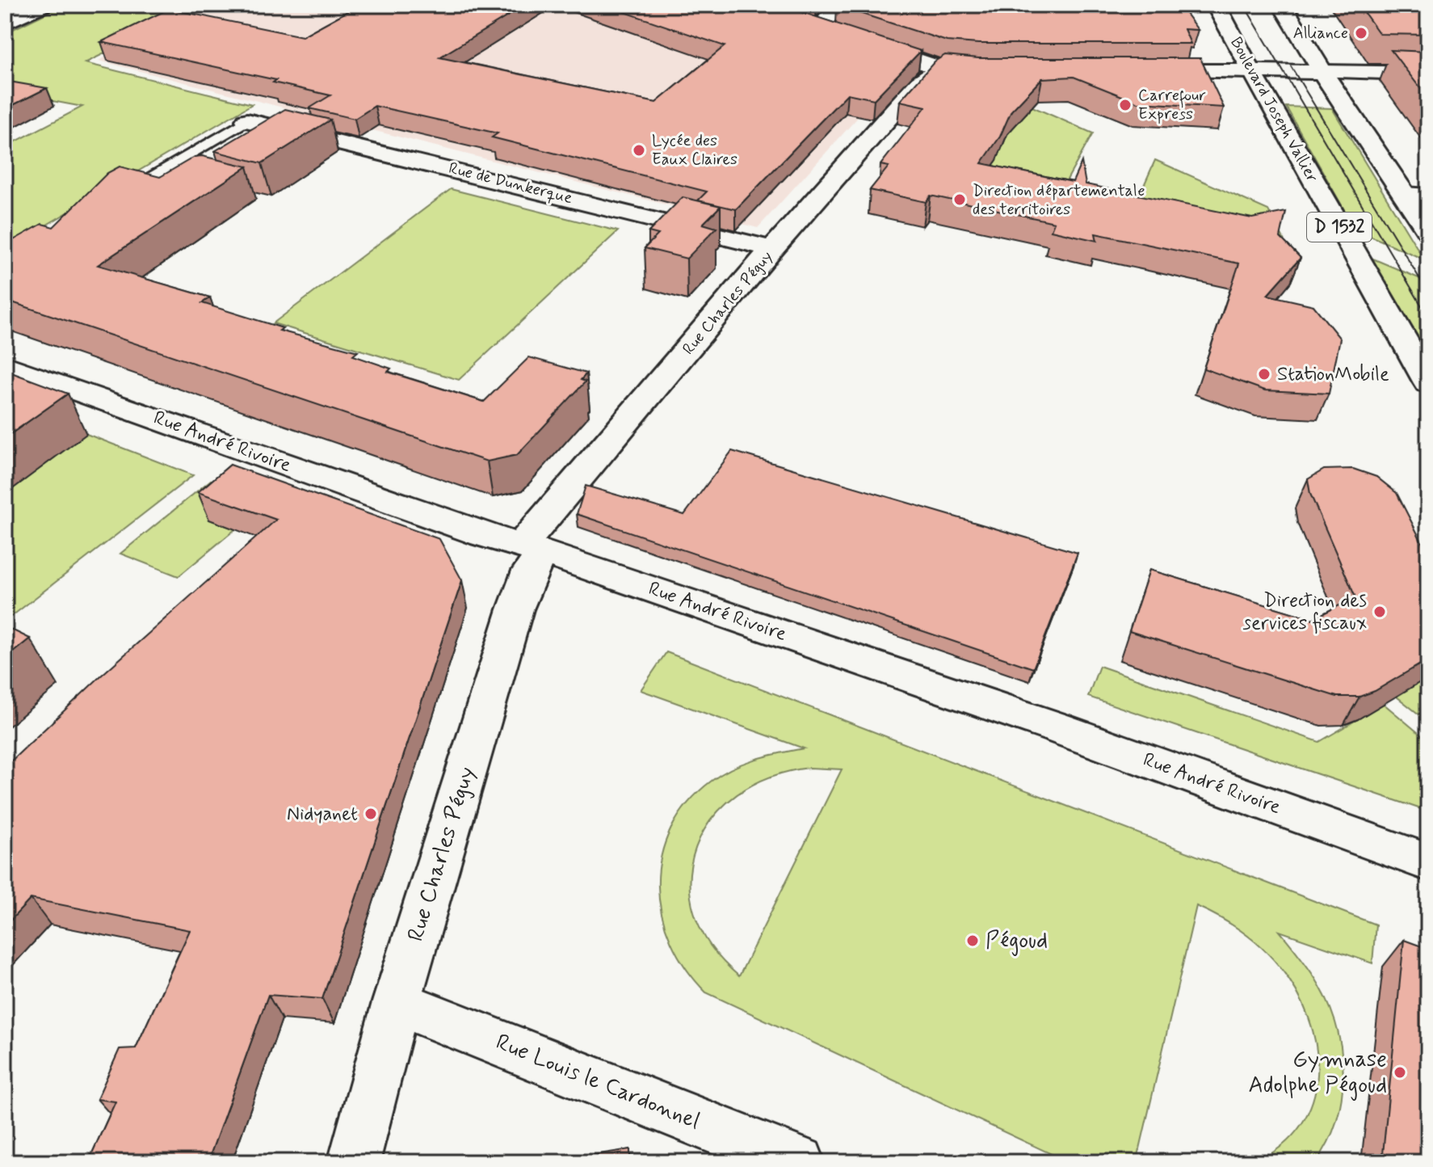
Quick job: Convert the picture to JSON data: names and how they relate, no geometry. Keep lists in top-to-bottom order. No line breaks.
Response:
{"streets":{"street":["Boulevard Joseph Vallier","Rue de Dunkerque","D 1532","Rue Charles Péguy","Rue André Rivoire","Rue Louis le Cardonnel"]},"crossings":[["Rue de Dunkerque","Rue Charles Péguy"],["Rue Charles Péguy","Rue André Rivoire"],["Rue Charles Péguy","Rue Louis le Cardonnel"]],"places":["Alliance","Carrefour Express","Lycée des Eaux Claires","Direction départementale des territoires","StationMobile","Direction des services fiscaux","Nidyanet","Pégoud","Gymnase Adolphe Pégoud"]}
